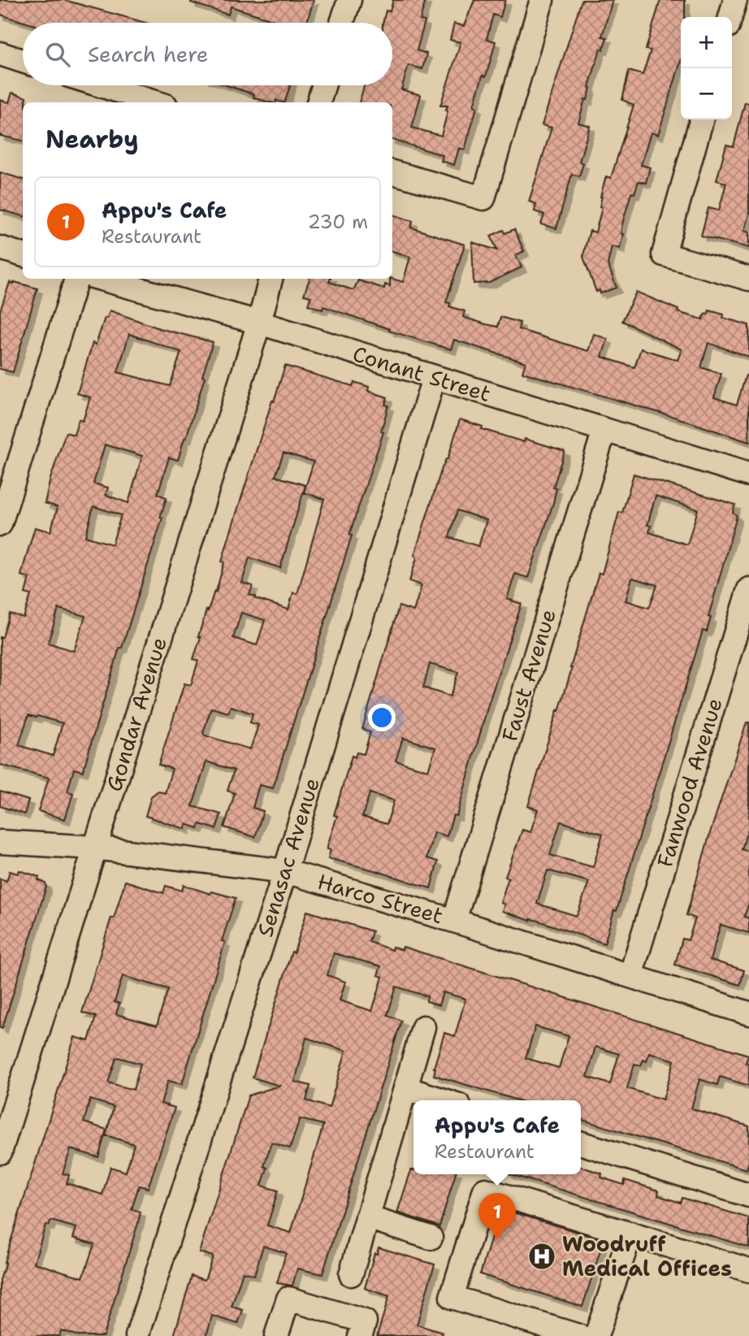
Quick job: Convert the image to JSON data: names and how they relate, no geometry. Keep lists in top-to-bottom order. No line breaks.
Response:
{"streets":{"street":["Conant Street","Faust Avenue","Gondar Avenue","Fanwood Avenue","Senasac Avenue","Harco Street"]},"crossings":[["Conant Street","Faust Avenue"],["Conant Street","Gondar Avenue"],["Conant Street","Senasac Avenue"],["Faust Avenue","Harco Street"],["Gondar Avenue","Harco Street"],["Fanwood Avenue","Harco Street"],["Senasac Avenue","Harco Street"]],"places":{"hospital":["Woodruff Medical Offices"]},"page":{"map_buttons":["+","−"],"search":"Search here","heading":"Nearby","list":[{"mark":"1","name":"Appu's Cafe","note":"Restaurant","value":"230 m"}],"popup":["Appu's Cafe","Restaurant"],"pins":"1"}}
